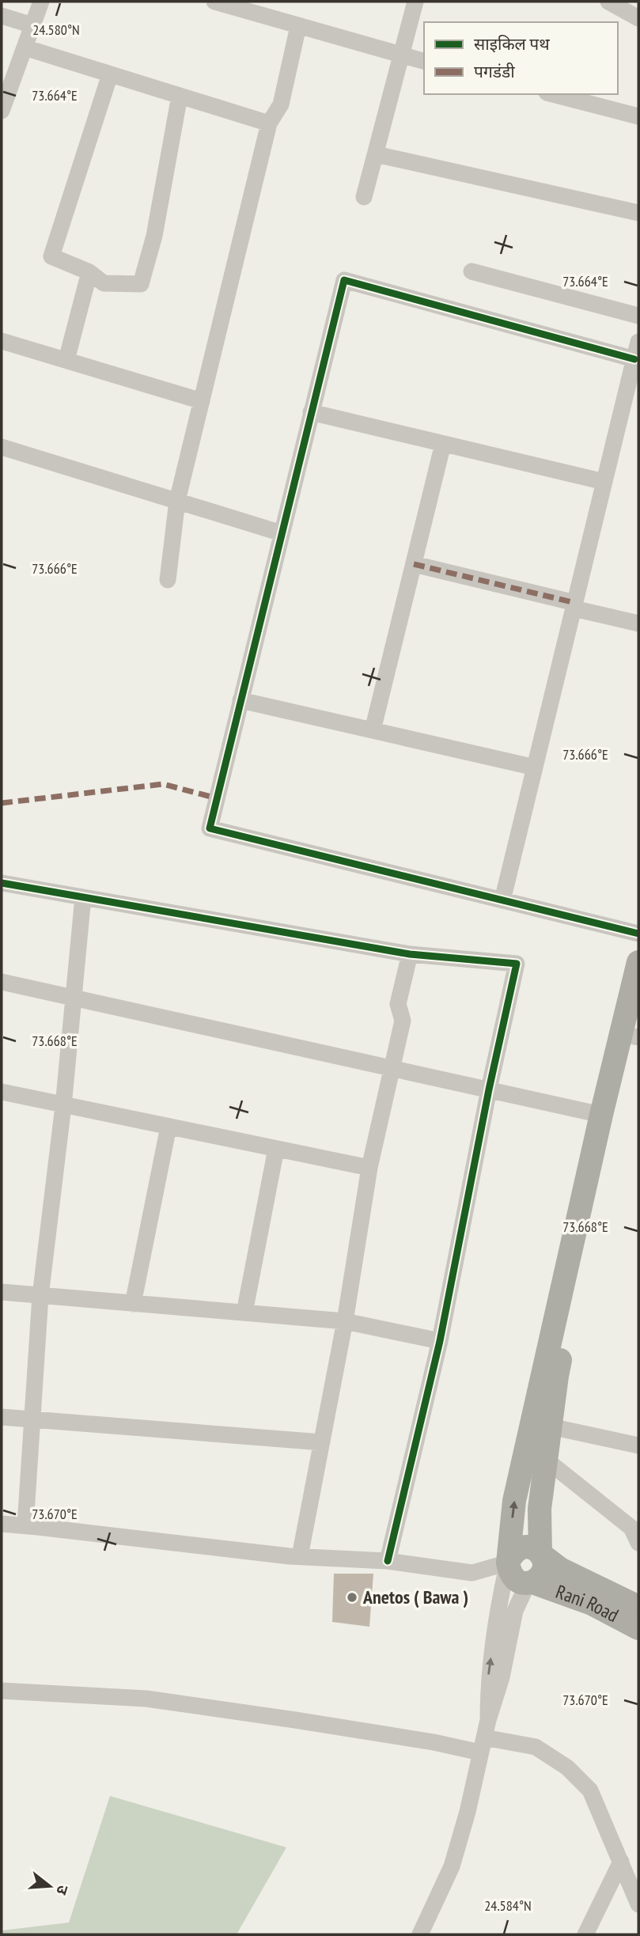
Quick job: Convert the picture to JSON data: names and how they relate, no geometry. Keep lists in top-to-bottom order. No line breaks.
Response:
{"streets":{"highway":["Rani Road"]},"places":["Anetos ( Bawa )"],"legend":["साइकिल पथ","पगडंडी"],"north":"right","coordinates":["24.580°N","73.664°E","73.666°E","73.668°E","73.670°E","24.584°N"]}
